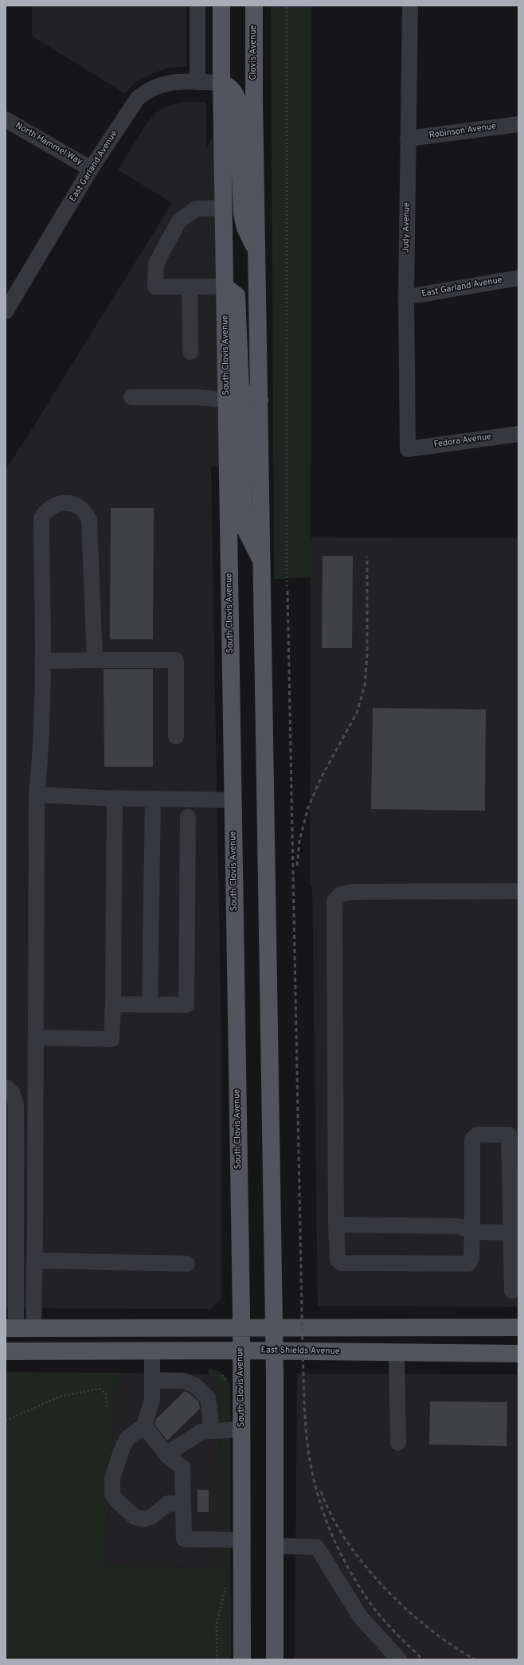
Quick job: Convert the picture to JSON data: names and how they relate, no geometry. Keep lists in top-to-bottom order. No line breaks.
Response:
{"streets":{"main road":["Clovis Avenue","South Clovis Avenue","East Shields Avenue"],"street":["Robinson Avenue","North Hammel Way","East Garland Avenue","Judy Avenue","Fedora Avenue"]},"crossings":[["Robinson Avenue","Judy Avenue"],["North Hammel Way","East Garland Avenue"],["East Garland Avenue","Judy Avenue"],["East Garland Avenue","South Clovis Avenue"],["Judy Avenue","Fedora Avenue"],["South Clovis Avenue","East Shields Avenue"]]}
